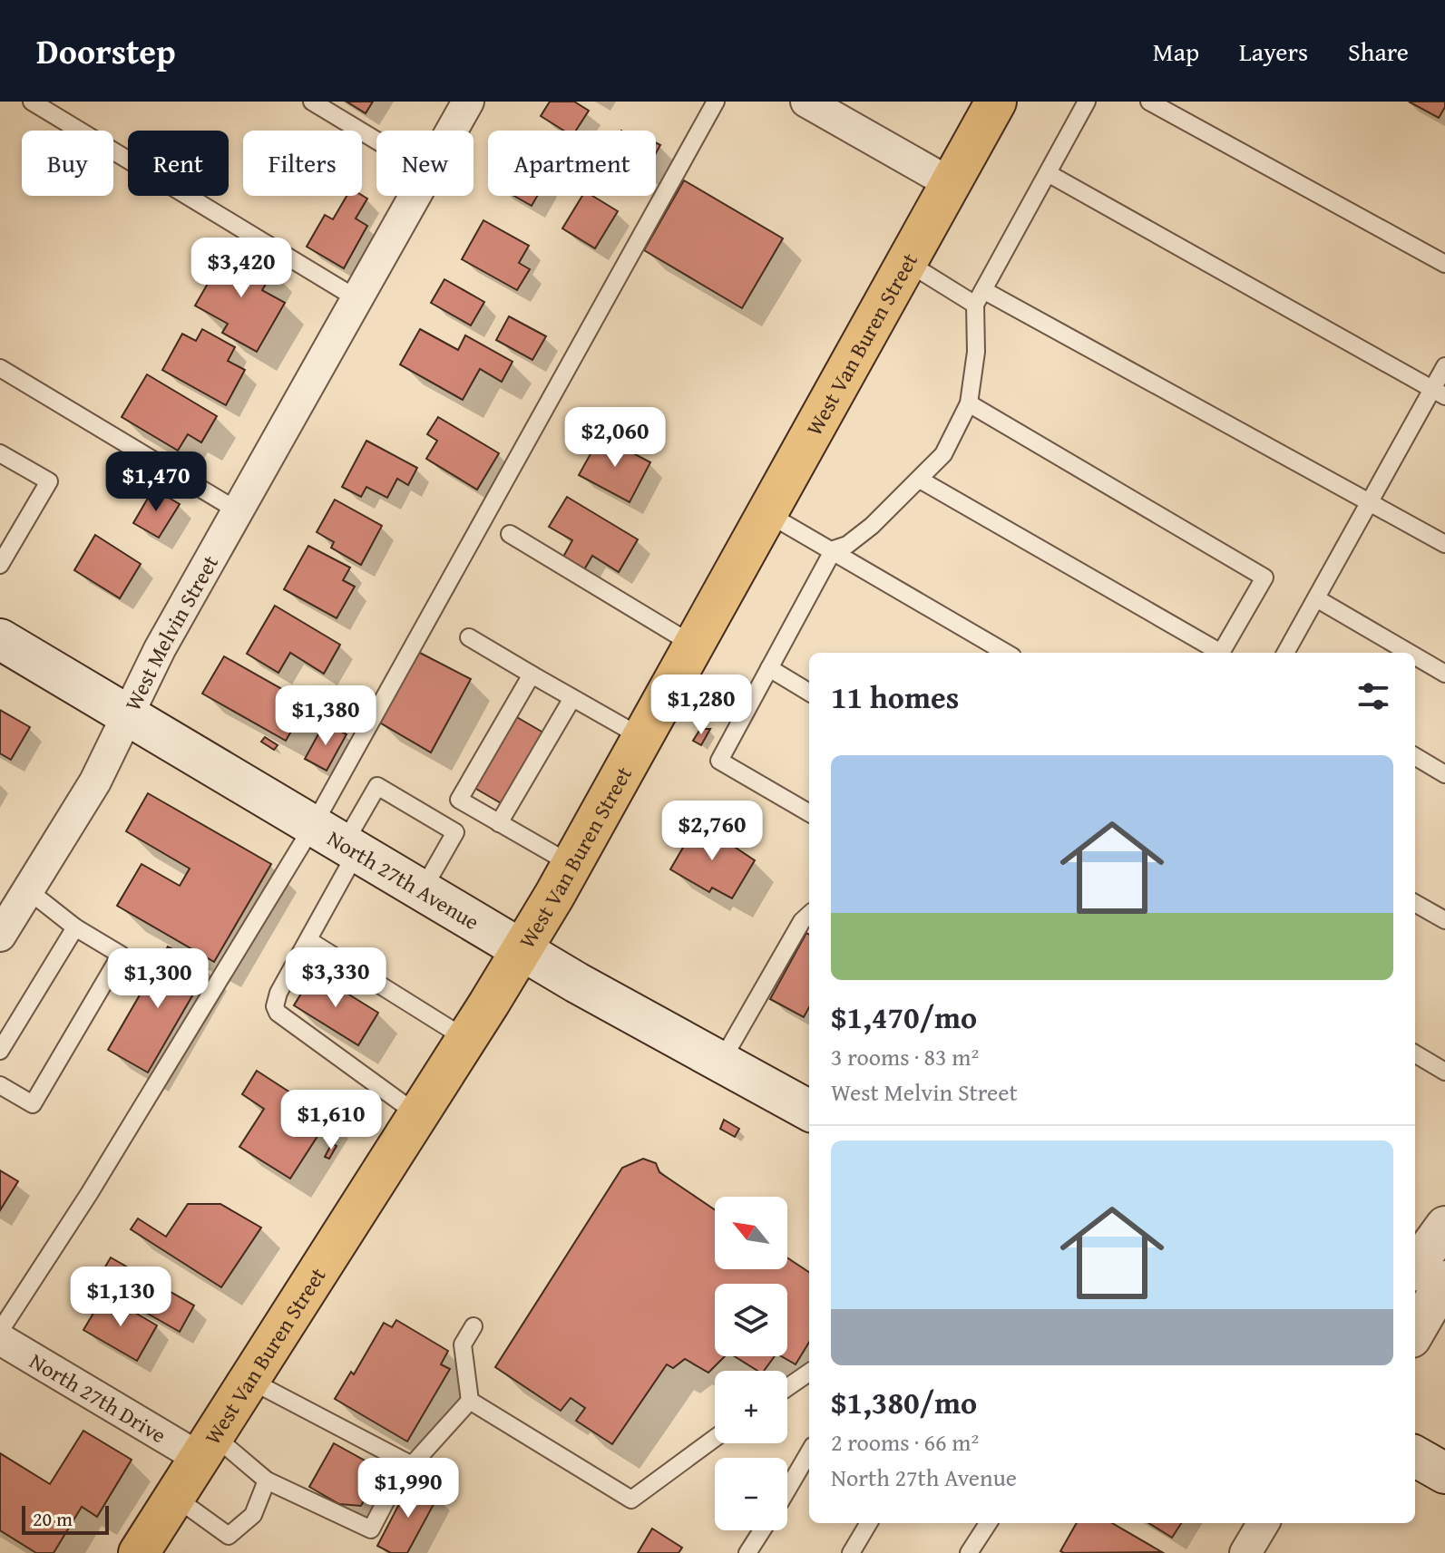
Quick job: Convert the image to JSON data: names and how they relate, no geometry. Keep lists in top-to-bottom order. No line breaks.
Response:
{"streets":{"main road":["West Van Buren Street","North 27th Avenue"],"street":["West Melvin Street","North 27th Drive"]},"crossings":[["West Van Buren Street","North 27th Avenue"],["West Van Buren Street","North 27th Drive"],["West Melvin Street","North 27th Avenue"]],"scale_bar":"20 m","north":"top left","page":{"header":"Doorstep","nav":["Map","Layers","Share"],"chip":["Buy","Rent","Filters","New","Apartment"],"price":["$3,420","$2,060","$1,470","$1,280","$1,380","$2,760","$3,330","$1,300","$1,610","$1,130","$1,990"],"heading":"11 homes","list":[{"name":"$1,470/mo","note":"3 rooms · 83 m² · West Melvin Street"},{"name":"$1,380/mo","note":"2 rooms · 66 m² · North 27th Avenue"}],"map_buttons":["+","−"],"scale":"20 m"}}
